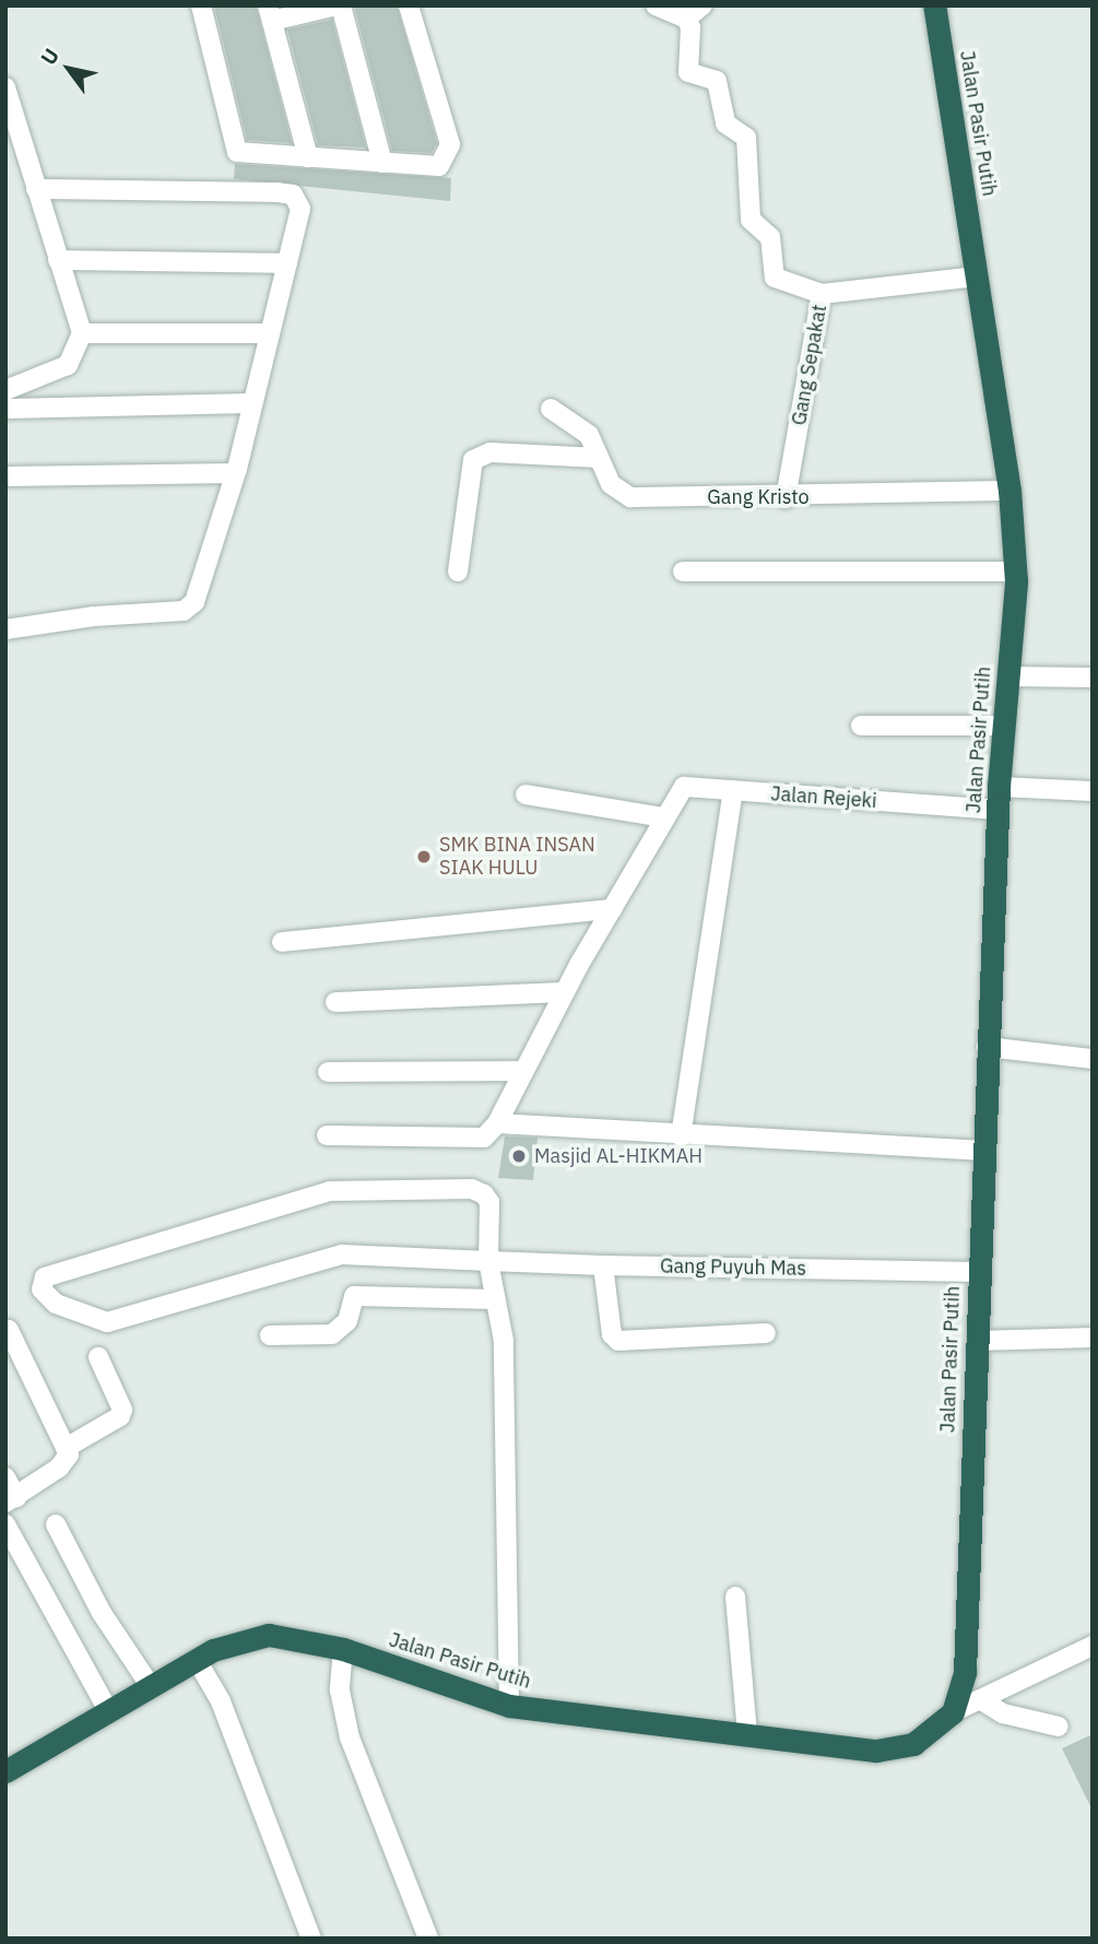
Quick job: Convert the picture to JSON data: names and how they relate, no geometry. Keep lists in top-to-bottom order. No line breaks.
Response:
{"streets":{"highway":["Jalan Pasir Putih"],"street":["Gang Sepakat","Gang Kristo","Jalan Rejeki","Gang Puyuh Mas"]},"crossings":[["Jalan Pasir Putih","Gang Sepakat"],["Jalan Pasir Putih","Gang Kristo"],["Jalan Pasir Putih","Jalan Rejeki"],["Jalan Pasir Putih","Gang Puyuh Mas"],["Gang Sepakat","Gang Kristo"]],"places":["SMK BINA INSAN SIAK HULU","Masjid AL-HIKMAH"],"north":"top left"}
